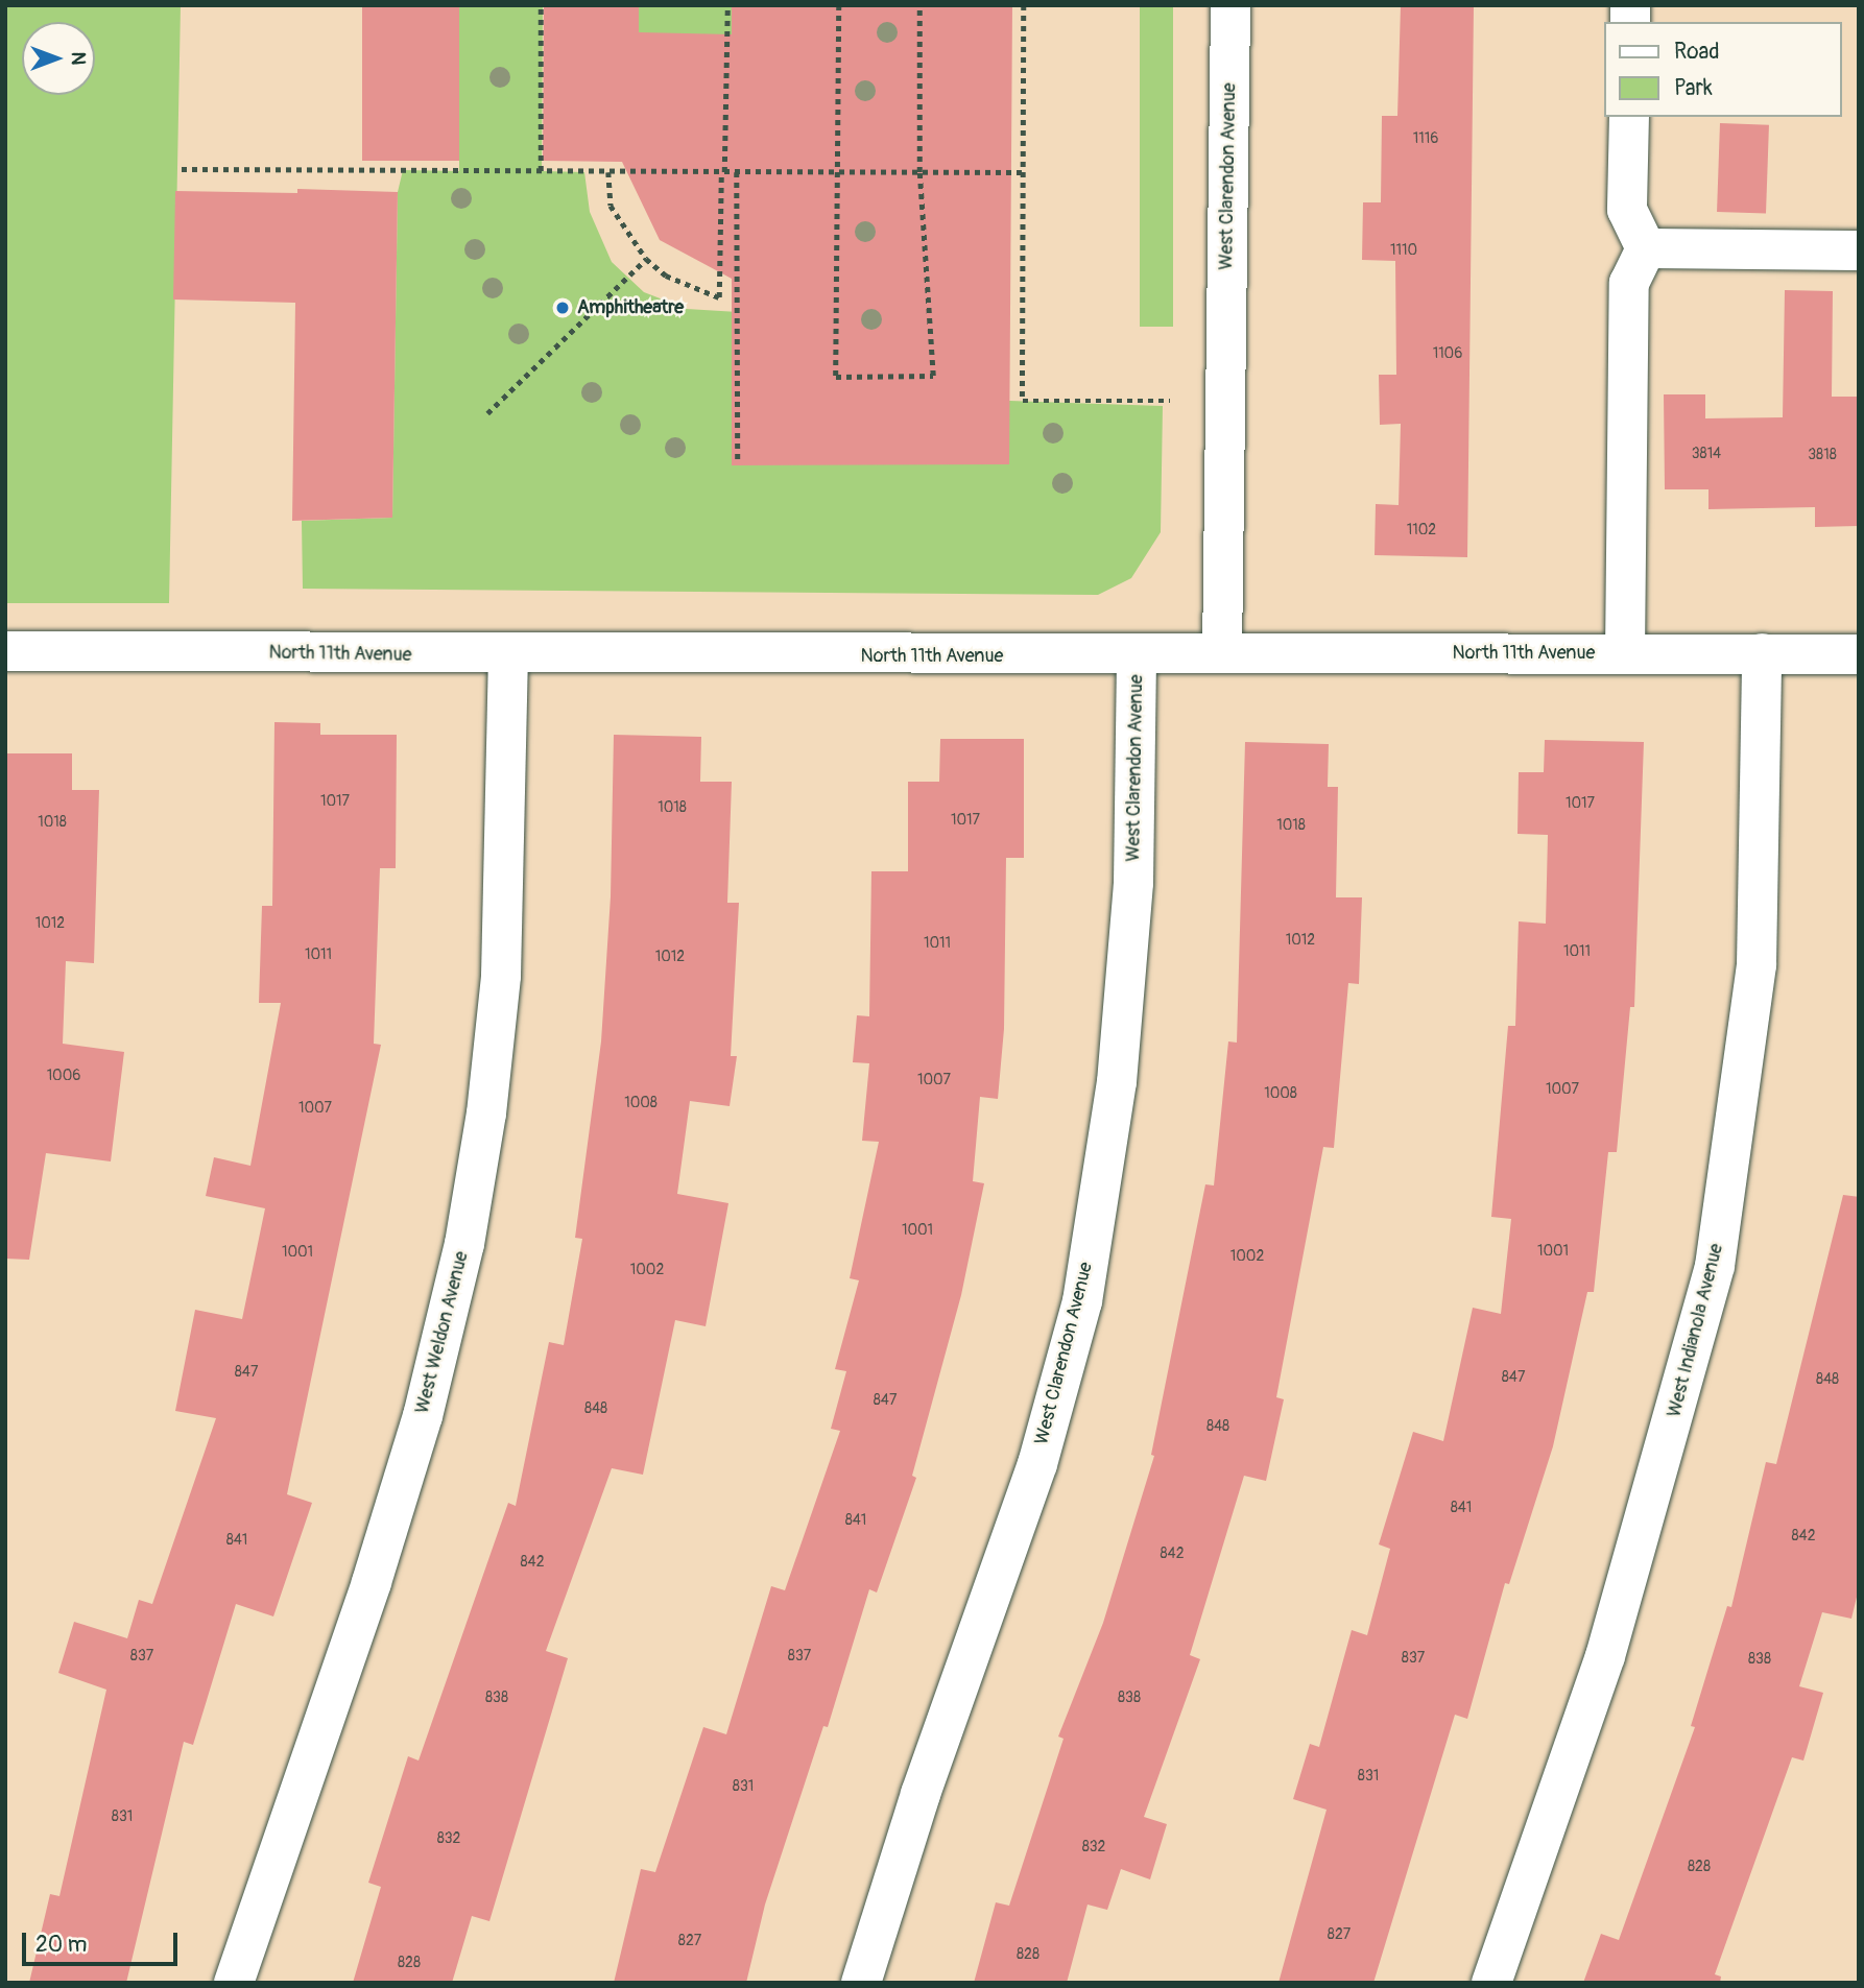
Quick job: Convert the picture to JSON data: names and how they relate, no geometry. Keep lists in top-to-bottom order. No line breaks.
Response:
{"streets":{"street":["West Clarendon Avenue","North 11th Avenue","West Indianola Avenue","West Weldon Avenue"]},"crossings":[["West Clarendon Avenue","North 11th Avenue"],["North 11th Avenue","West Indianola Avenue"],["North 11th Avenue","West Weldon Avenue"]],"places":["Amphitheatre"],"house_numbers":["1116","1110","1106","3814","3818","1102","1017","1017","1018","1017","1018","1018","1012","1012","1011","1011","1011","1012","1006","1007","1007","1008","1008","1007","1001","1001","1001","1002","1002","847","847","848","847","848","848","841","841","842","841","842","842","837","837","837","838","838","838","831","831","831","832","832","828","827","827","828","828"],"legend":["Road","Park"],"scale_bar":"20 m","north":"right"}
